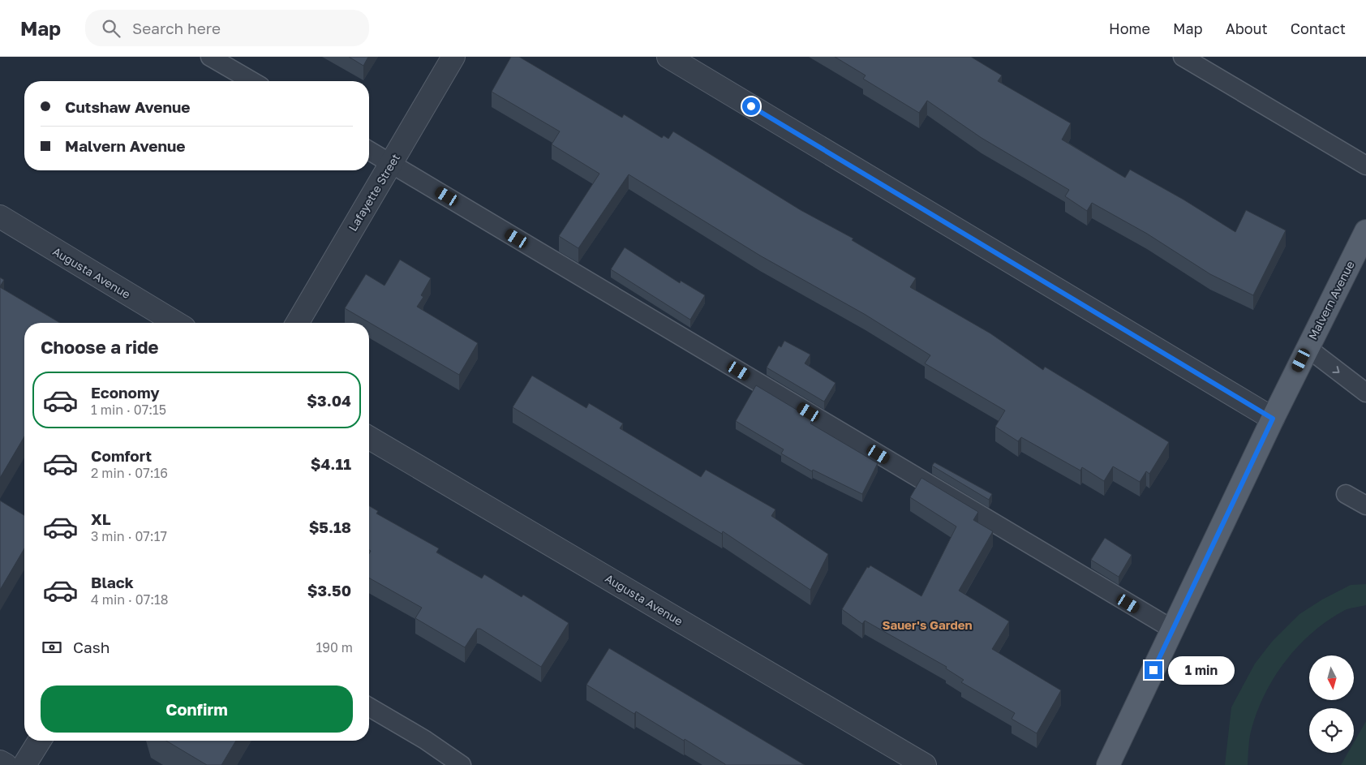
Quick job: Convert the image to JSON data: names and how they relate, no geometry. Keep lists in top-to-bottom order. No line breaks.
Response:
{"streets":{"main road":["Malvern Avenue"],"street":["Lafayette Street","Augusta Avenue"]},"districts":["Sauer's Garden"],"north":"bottom","page":{"header":"Map","search":"Search here","nav":["Home","Map","About","Contact"],"banner":["Cutshaw Avenue","Malvern Avenue"],"heading":"Choose a ride","list":[{"name":"Economy","note":"1 min · 07:15","value":"$3.04"},{"name":"Comfort","note":"2 min · 07:16","value":"$4.11"},{"name":"XL","note":"3 min · 07:17","value":"$5.18"},{"name":"Black","note":"4 min · 07:18","value":"$3.50"}],"pay":["Cash","190 m"],"bubble":"1 min","buttons":"Confirm"}}
